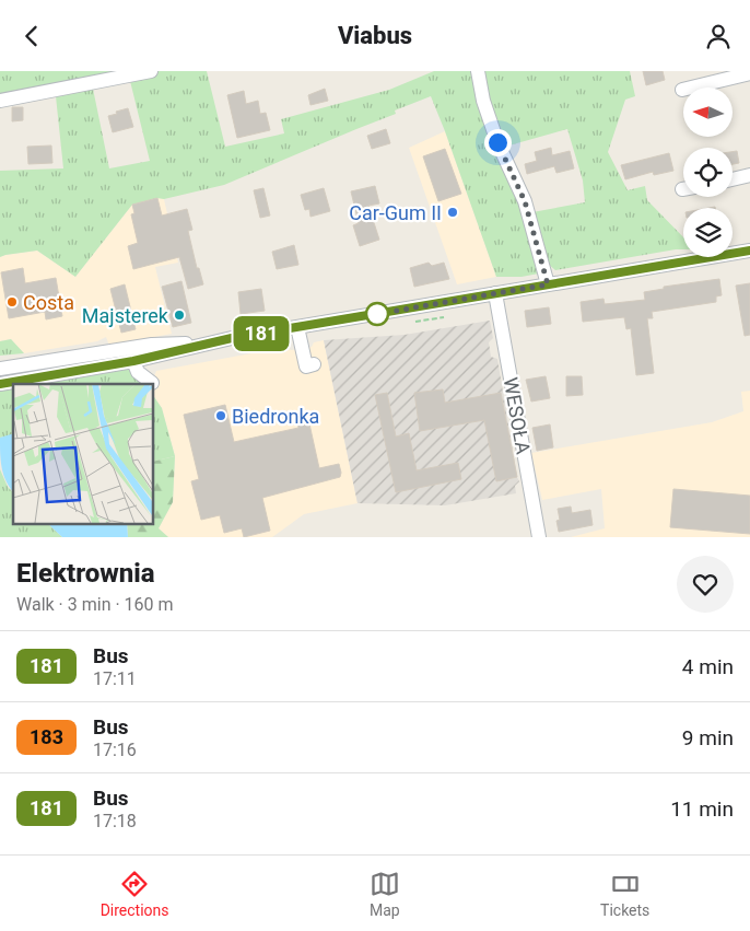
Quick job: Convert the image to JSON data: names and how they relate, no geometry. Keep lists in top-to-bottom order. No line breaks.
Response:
{"streets":{"street":["WESOŁA"]},"places":["Car-Gum II","Costa","Majsterek","Biedronka"],"lines":["bus line 181"],"north":"left","page":{"header":"Viabus","on_map":"181","heading":["Elektrownia","Walk · 3 min · 160 m"],"list":[{"mark":"181","name":"Bus","note":"17:11","value":"4 min"},{"mark":"183","name":"Bus","note":"17:16","value":"9 min"},{"mark":"181","name":"Bus","note":"17:18","value":"11 min"}],"tabs":["Directions","Map","Tickets"]}}
